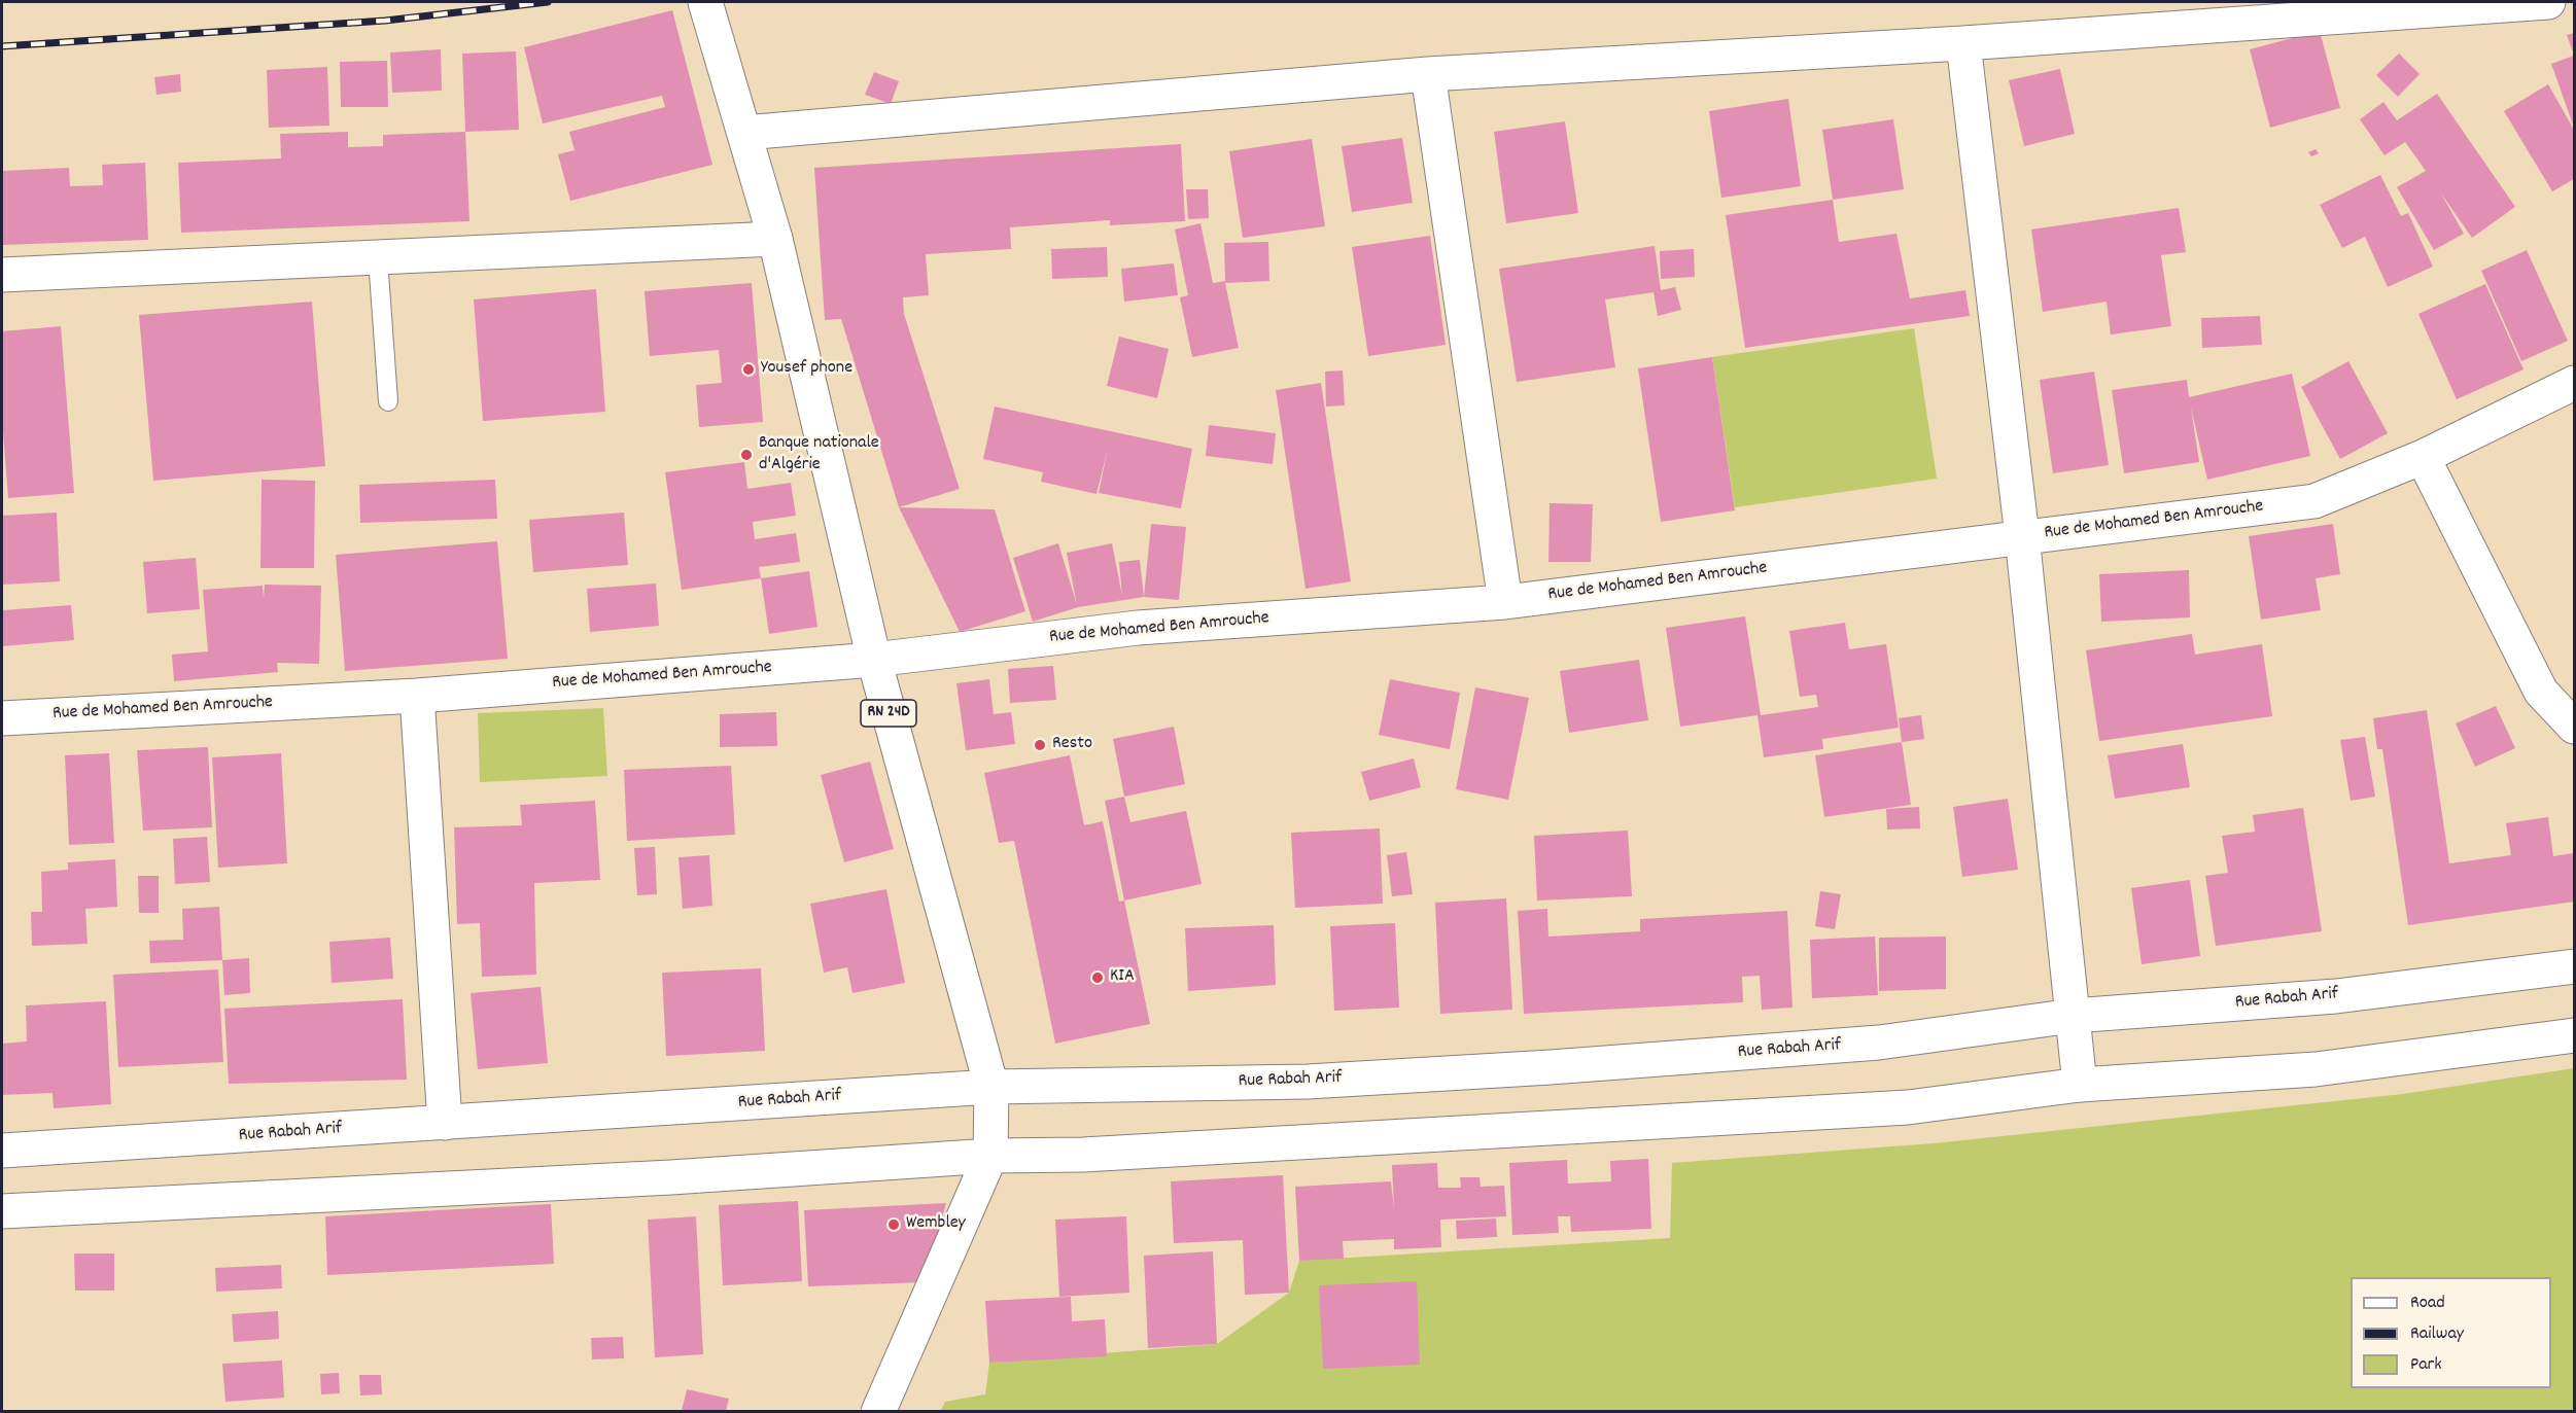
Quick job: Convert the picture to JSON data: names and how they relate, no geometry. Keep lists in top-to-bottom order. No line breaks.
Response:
{"streets":{"street":["Rue de Mohamed Ben Amrouche","RN 24D","Rue Rabah Arif"]},"crossings":[["Rue de Mohamed Ben Amrouche","RN 24D"],["RN 24D","Rue Rabah Arif"]],"places":["Yousef phone","Banque nationale d'Algérie","Resto","KIA","Wembley"],"legend":["Road","Railway","Park"]}
